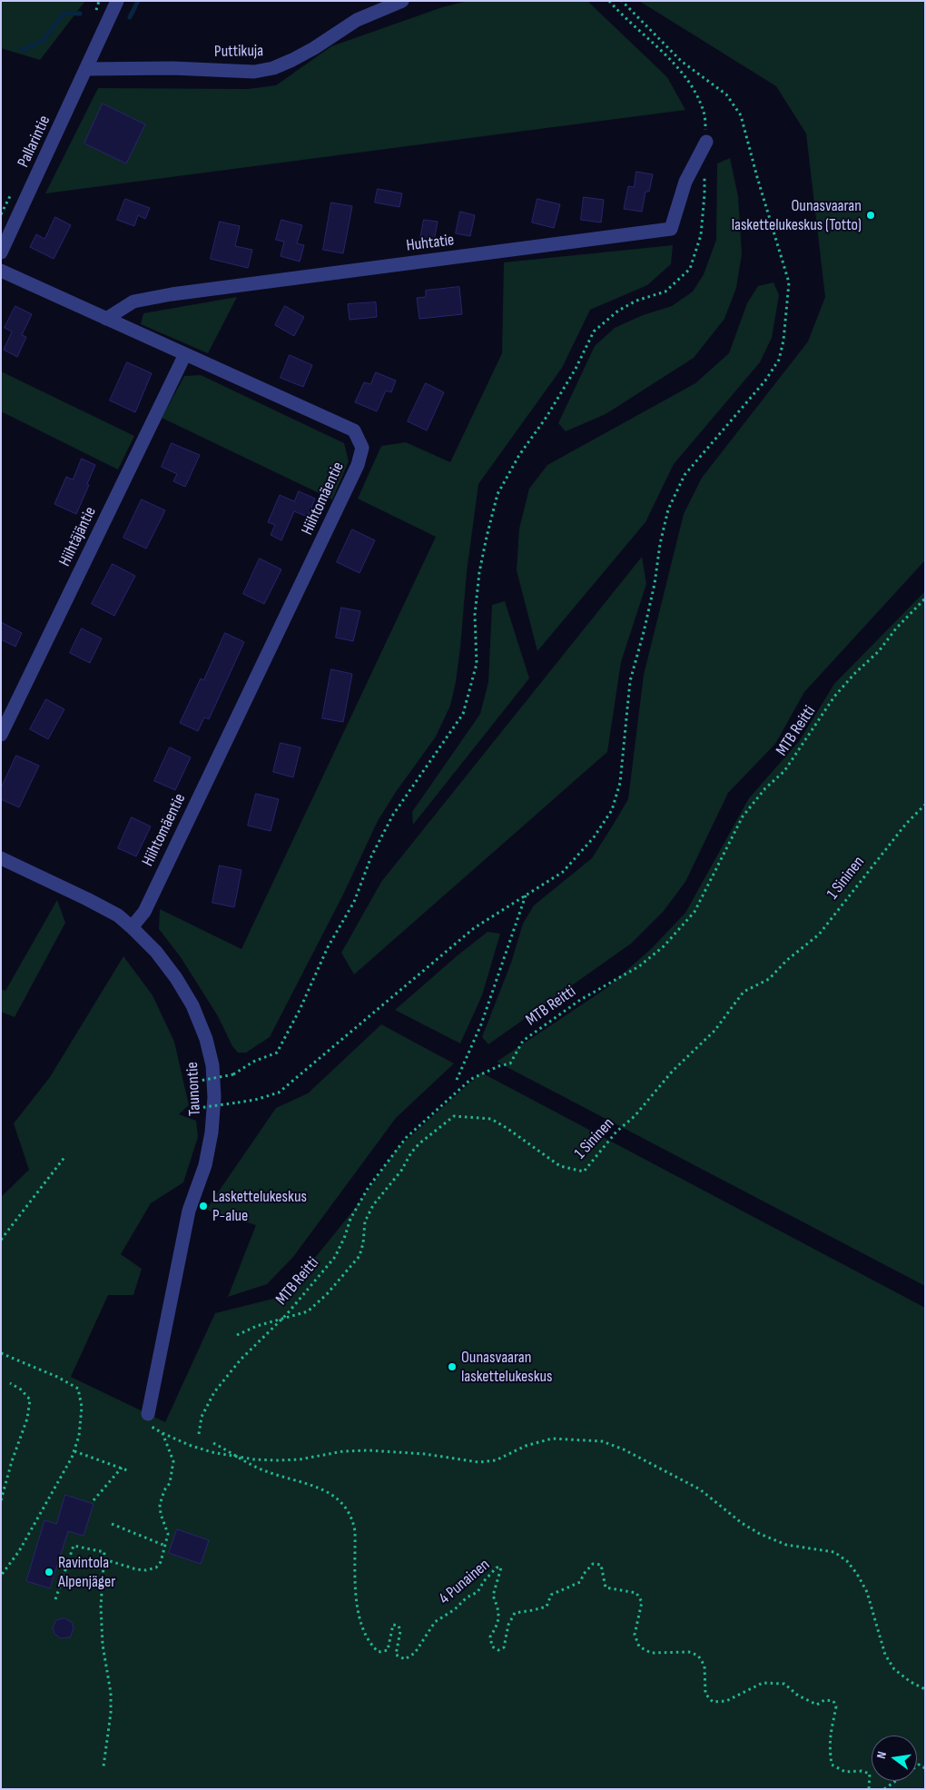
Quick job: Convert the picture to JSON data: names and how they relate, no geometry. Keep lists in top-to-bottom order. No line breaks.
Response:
{"streets":{"street":["Puttikuja","Pallarintie","Huhtatie","Hiihtomäentie","Hiihtäjäntie","Taunontie"],"path":["MTB Reitti","1 Sininen","4 Punainen"]},"crossings":[["Puttikuja","Pallarintie"],["Huhtatie","Hiihtomäentie"],["Hiihtomäentie","Hiihtäjäntie"],["Hiihtomäentie","Taunontie"],["MTB Reitti","1 Sininen"]],"places":["Ounasvaaran laskettelukeskus (Totto)","Laskettelukeskus P-alue","Ounasvaaran laskettelukeskus","Ravintola Alpenjäger"],"north":"left"}
